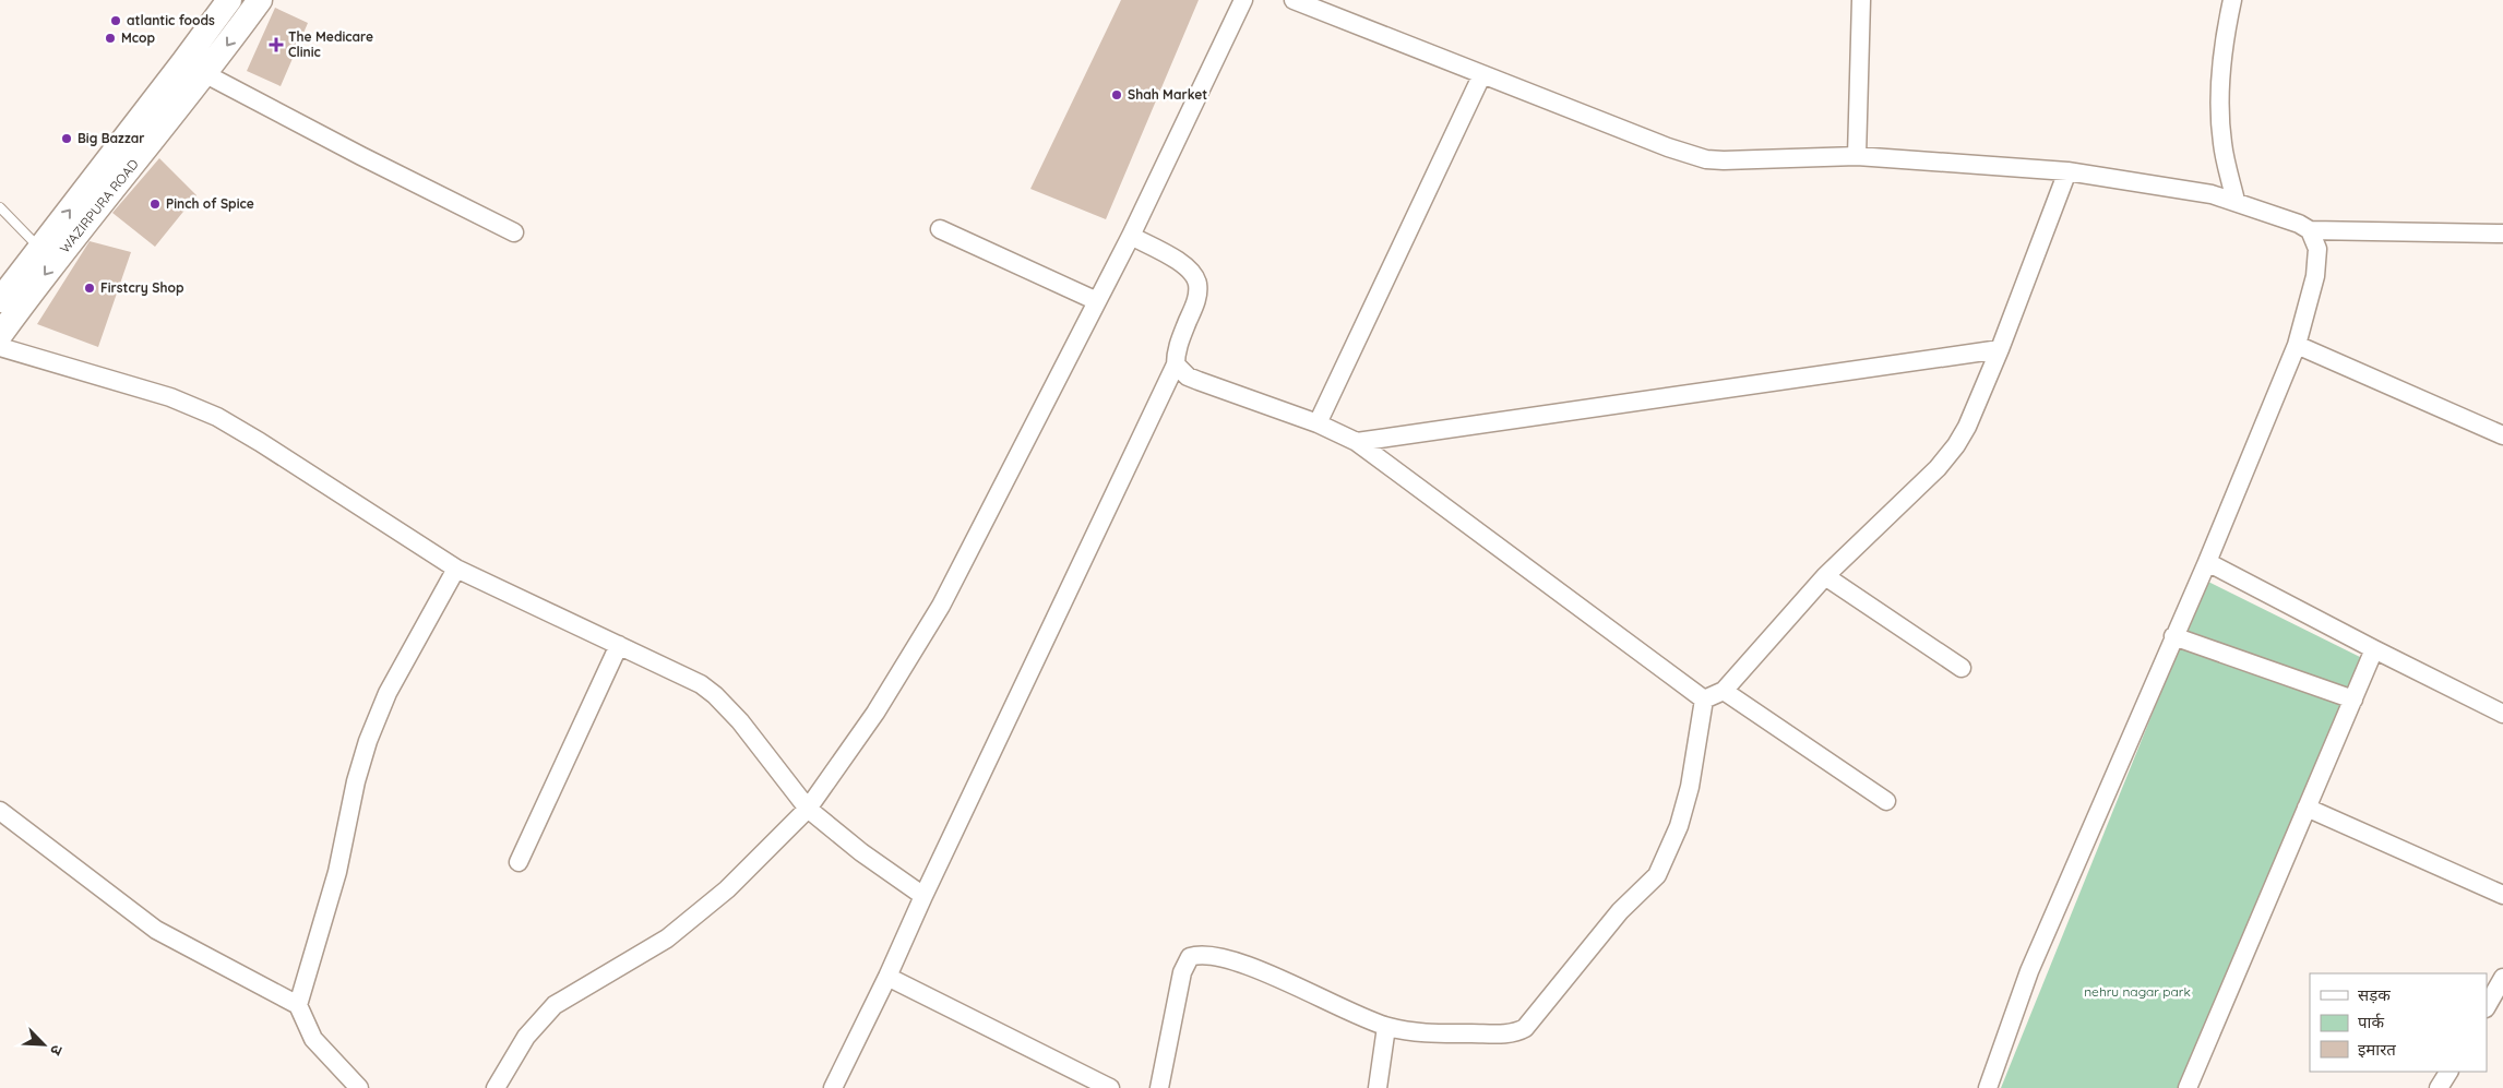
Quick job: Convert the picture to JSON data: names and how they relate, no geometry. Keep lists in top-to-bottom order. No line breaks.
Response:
{"streets":{"main road":["WAZIRPURA ROAD"]},"parks":["nehru nagar park"],"places":{"other":["atlantic foods","Mcop","Shah Market","Big Bazzar","Pinch of Spice","Firstcry Shop"],"health":["The Medicare Clinic"]},"legend":["सड़क","पार्क","इमारत"],"north":"bottom right"}
